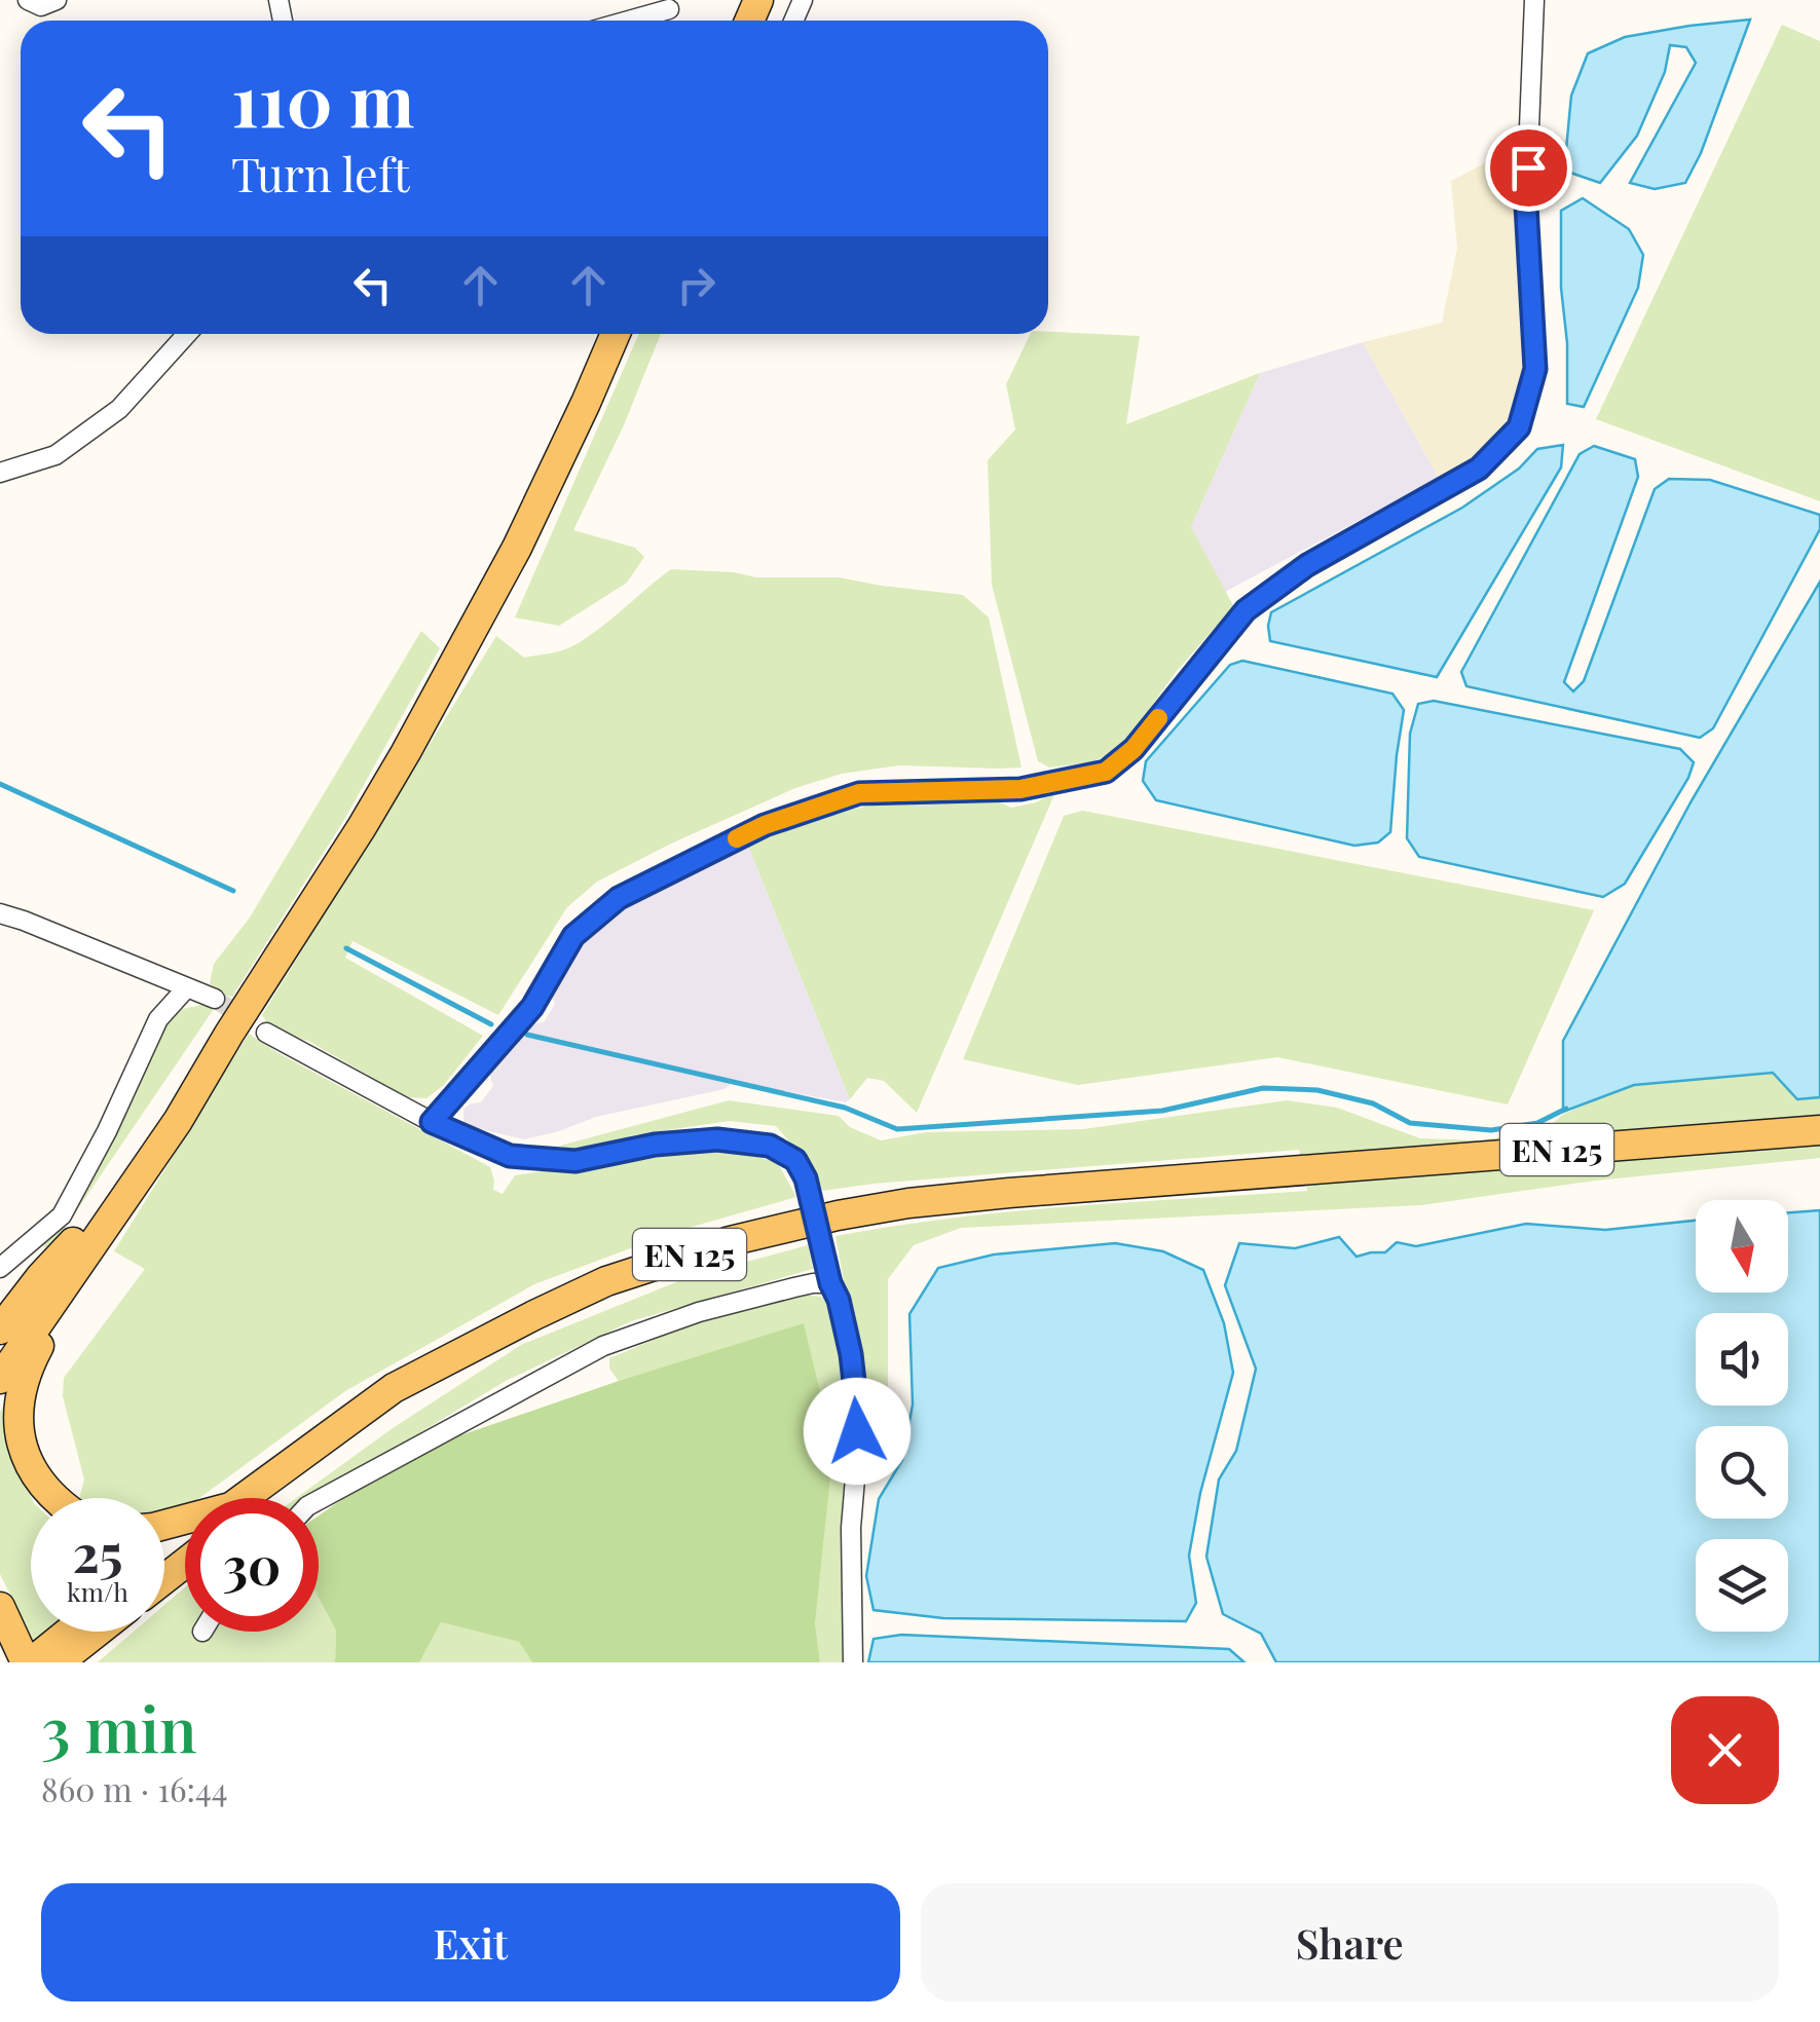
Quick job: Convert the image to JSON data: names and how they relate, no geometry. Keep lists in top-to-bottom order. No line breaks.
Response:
{"streets":{"main road":["EN 125"]},"north":"bottom","page":{"turn":["110 m","Turn left"],"speed":"25 km/h","limit":"30","heading":["3 min","860 m · 16:44"],"buttons":["Exit","Share"]}}
